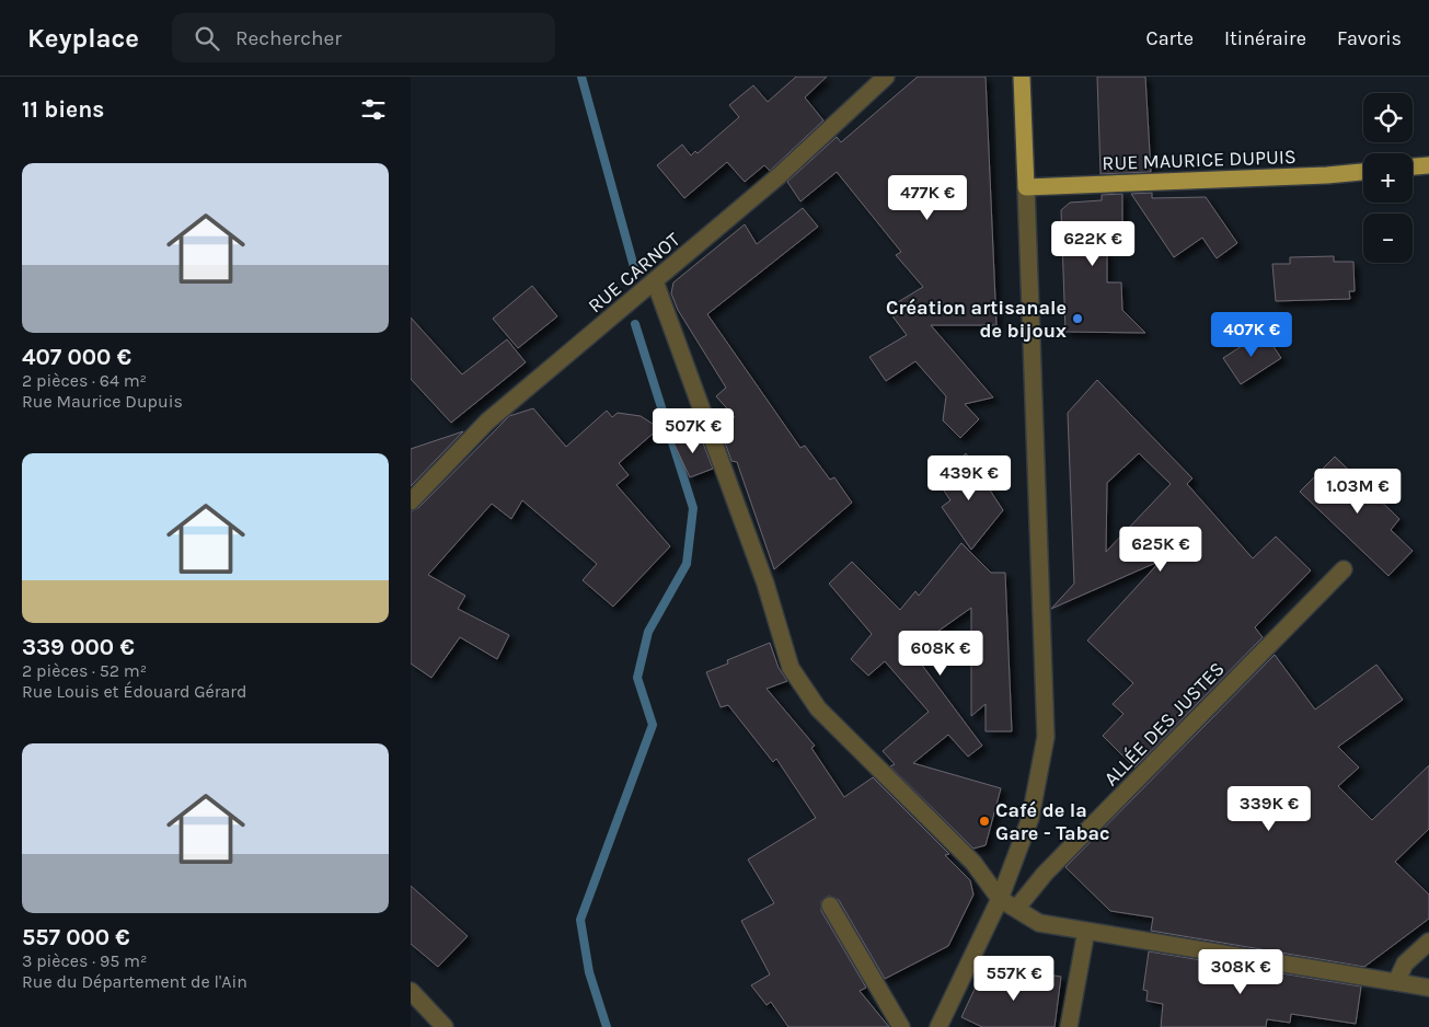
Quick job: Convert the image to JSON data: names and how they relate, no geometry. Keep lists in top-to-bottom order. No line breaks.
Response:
{"streets":{"main road":["RUE MAURICE DUPUIS"],"street":["RUE CARNOT","ALLÉE DES JUSTES"]},"places":["Création artisanale de bijoux","Café de la Gare - Tabac"],"page":{"header":"Keyplace","search":"Rechercher","nav":["Carte","Itinéraire","Favoris"],"heading":"11 biens","map_buttons":["+","−"],"list":[{"name":"407 000 €","note":"2 pièces · 64 m² · Rue Maurice Dupuis"},{"name":"339 000 €","note":"2 pièces · 52 m² · Rue Louis et Édouard Gérard"},{"name":"557 000 €","note":"3 pièces · 95 m² · Rue du Département de l'Ain"}],"price":["477K €","622K €","407K €","507K €","439K €","1.03M €","625K €","608K €","339K €","308K €","557K €"]}}
